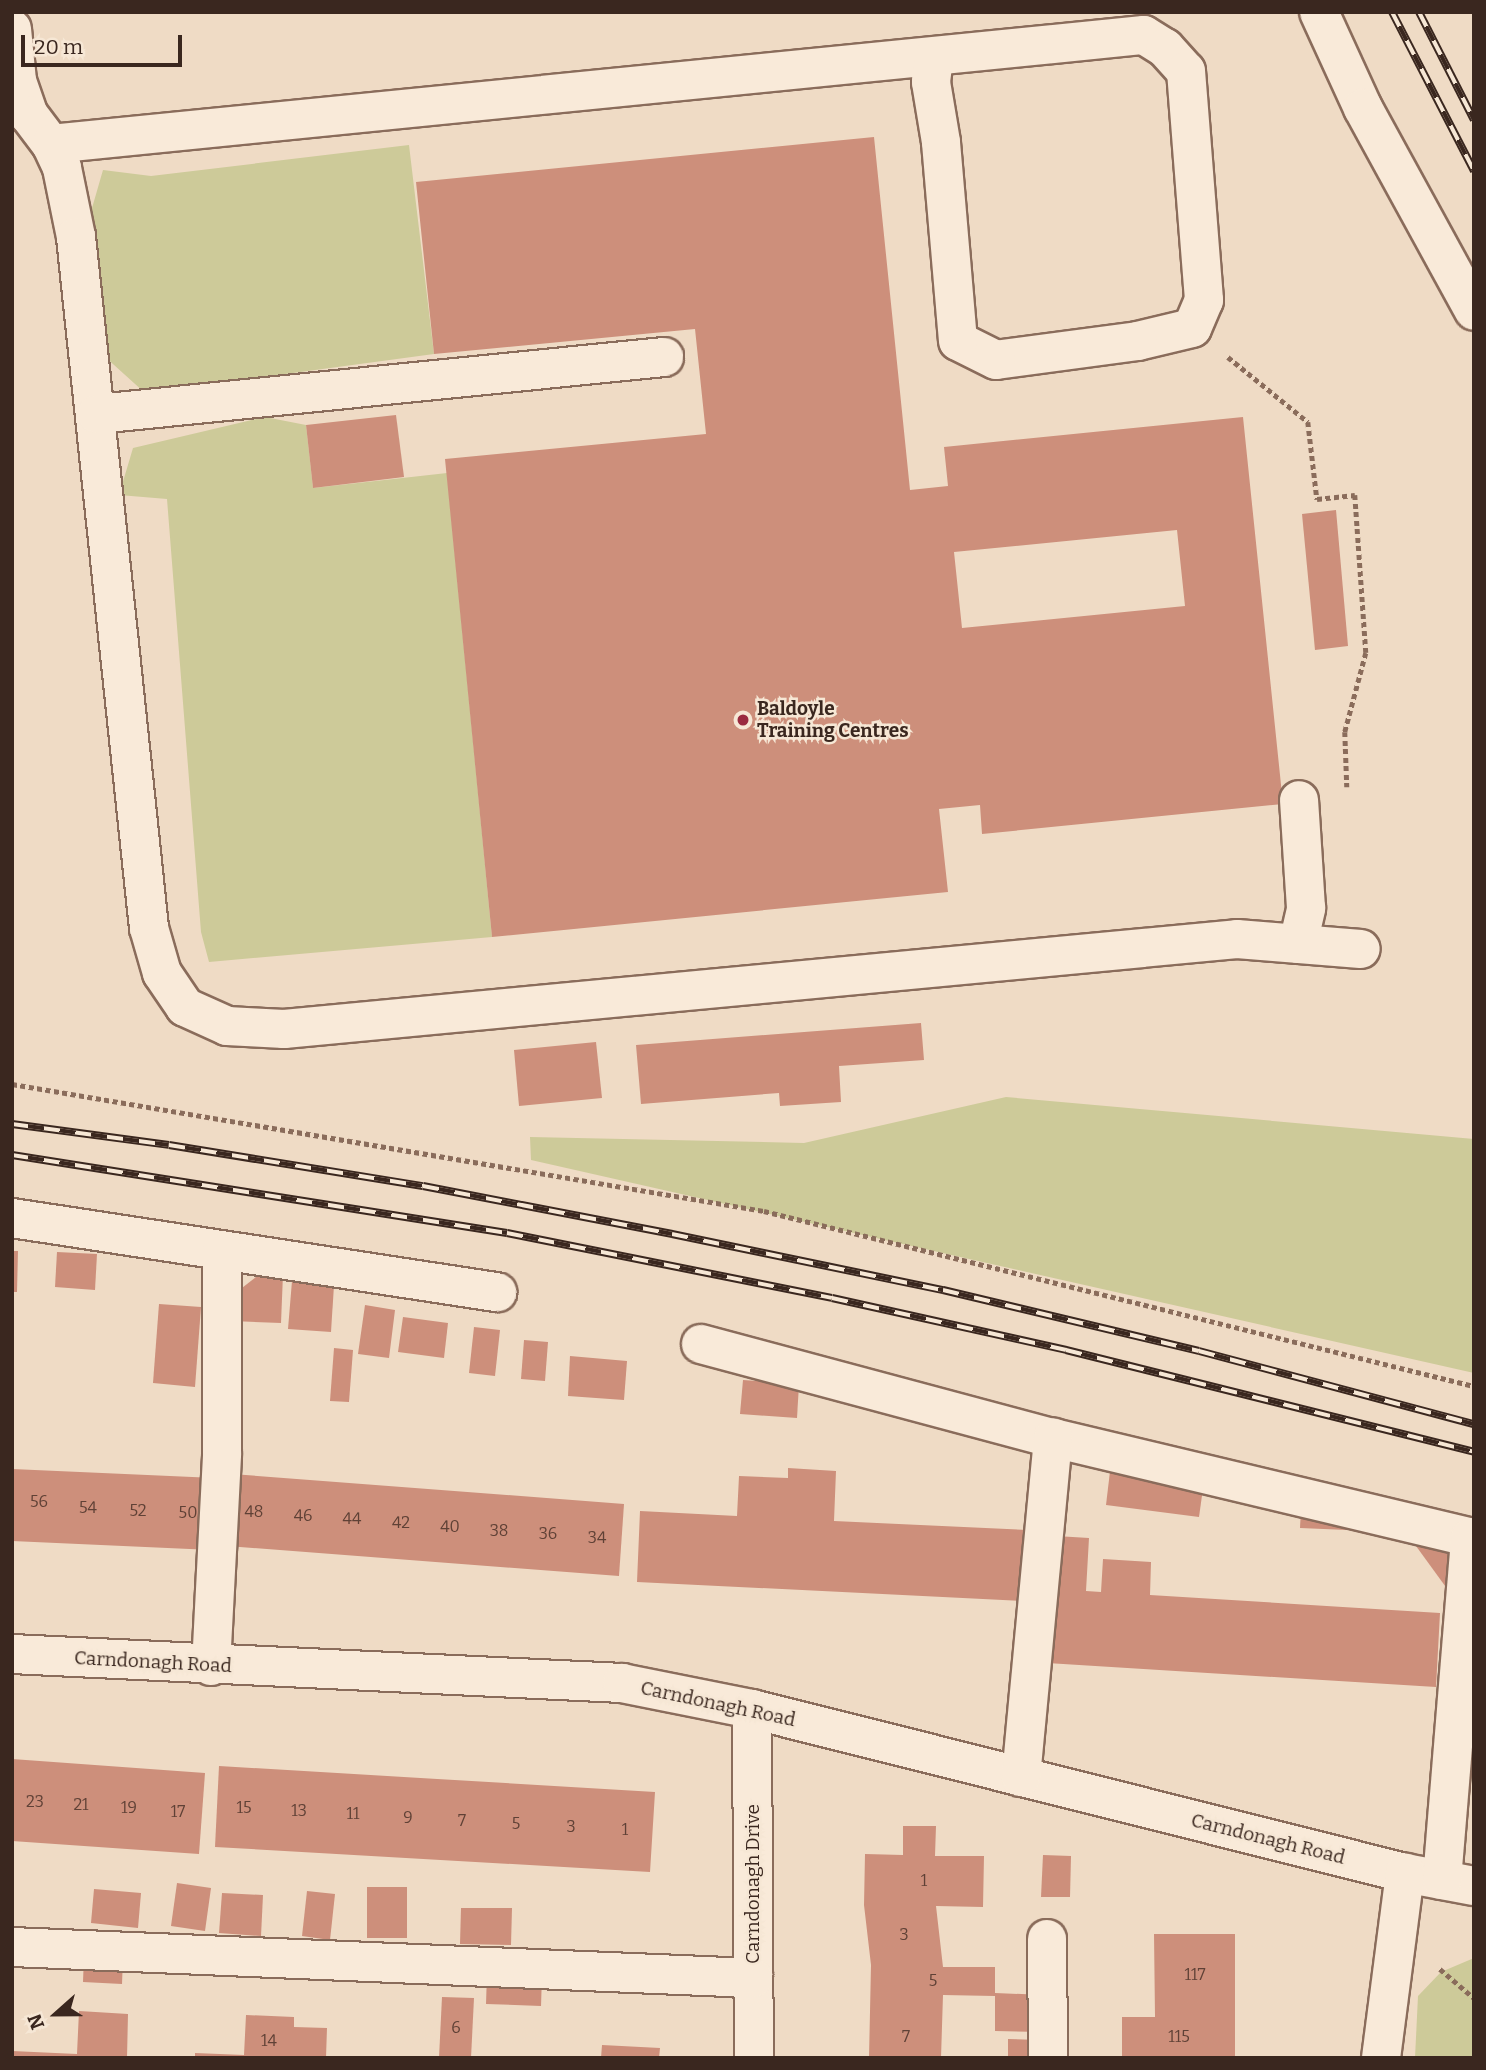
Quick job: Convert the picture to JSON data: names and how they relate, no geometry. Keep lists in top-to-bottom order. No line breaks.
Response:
{"streets":{"street":["Carndonagh Road","Carndonagh Drive"]},"crossings":[["Carndonagh Road","Carndonagh Drive"]],"places":["Baldoyle Training Centres"],"house_numbers":["56","54","52","48","50","46","44","42","40","38","36","34","23","21","19","15","13","17","11","9","7","5","3","1","1","3","117","5","6","7","115","14"],"scale_bar":"20 m","north":"left"}
